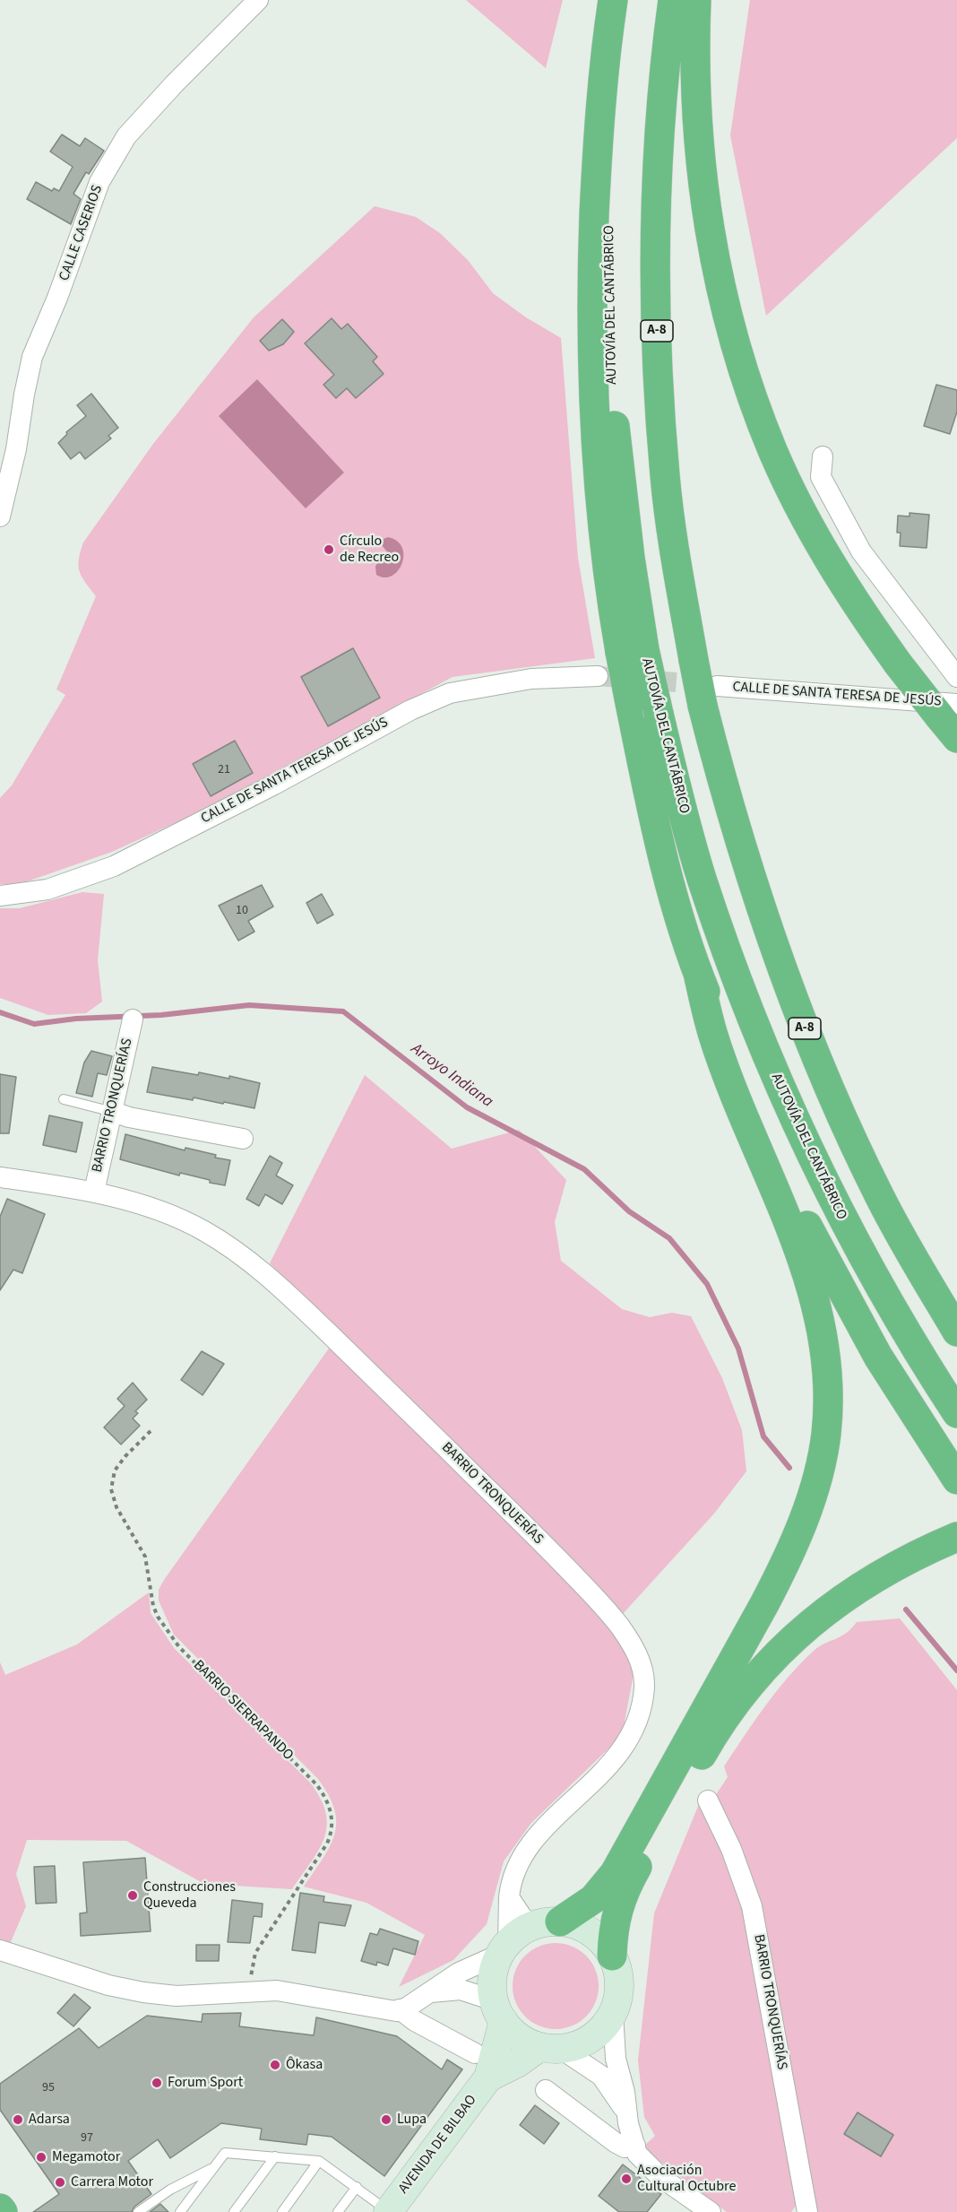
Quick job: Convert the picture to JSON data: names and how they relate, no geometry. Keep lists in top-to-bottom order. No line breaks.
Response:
{"streets":{"highway":["AUTOVÍA DEL CANTÁBRICO","A-8"],"main road":["AVENIDA DE BILBAO"],"street":["CALLE CASERIOS","CALLE DE SANTA TERESA DE JESÚS","BARRIO TRONQUERÍAS"],"path":["BARRIO SIERRAPANDO"]},"crossings":[["A-8","CALLE DE SANTA TERESA DE JESÚS"]],"water":["Arroyo Indiana"],"places":["Círculo de Recreo","Construcciones Queveda","Ôkasa","Forum Sport","Adarsa","Lupa","Megamotor","Asociación Cultural Octubre","Carrera Motor"],"house_numbers":["21","10","95","97"]}
